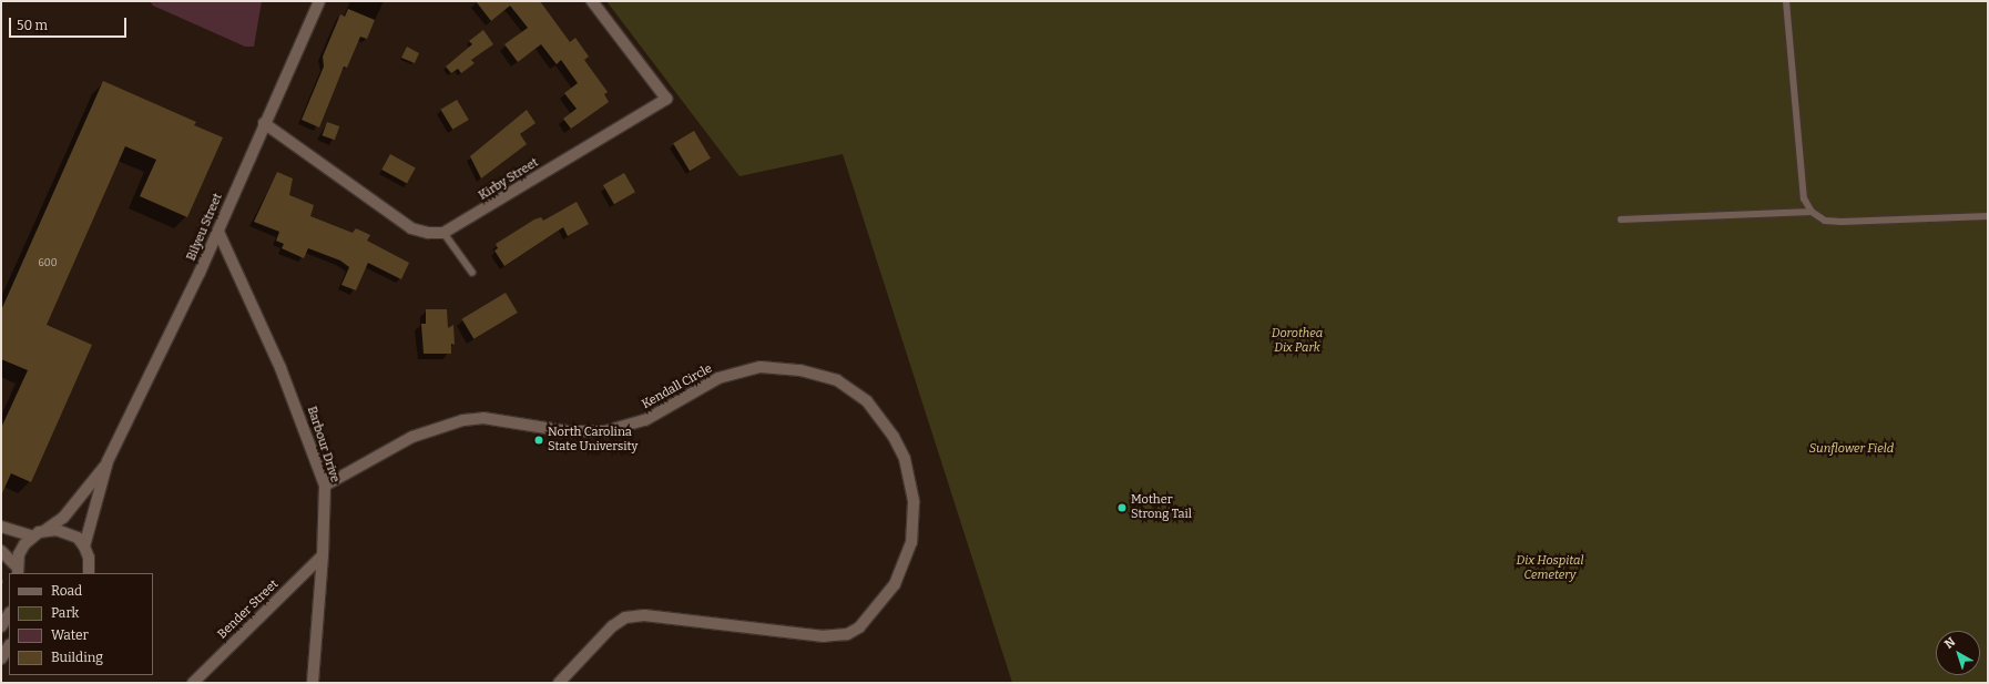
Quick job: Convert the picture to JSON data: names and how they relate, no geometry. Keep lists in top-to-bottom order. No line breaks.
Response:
{"streets":{"street":["Kirby Street","Bilyeu Street","Kendall Circle","Barbour Drive","Bender Street"]},"crossings":[["Bilyeu Street","Barbour Drive"],["Kendall Circle","Barbour Drive"],["Barbour Drive","Bender Street"]],"parks":["Dorothea Dix Park","Sunflower Field","Dix Hospital Cemetery"],"places":["North Carolina State University","Mother Strong Tail"],"house_numbers":["600"],"legend":["Road","Park","Water","Building"],"scale_bar":"50 m","north":"top left"}
